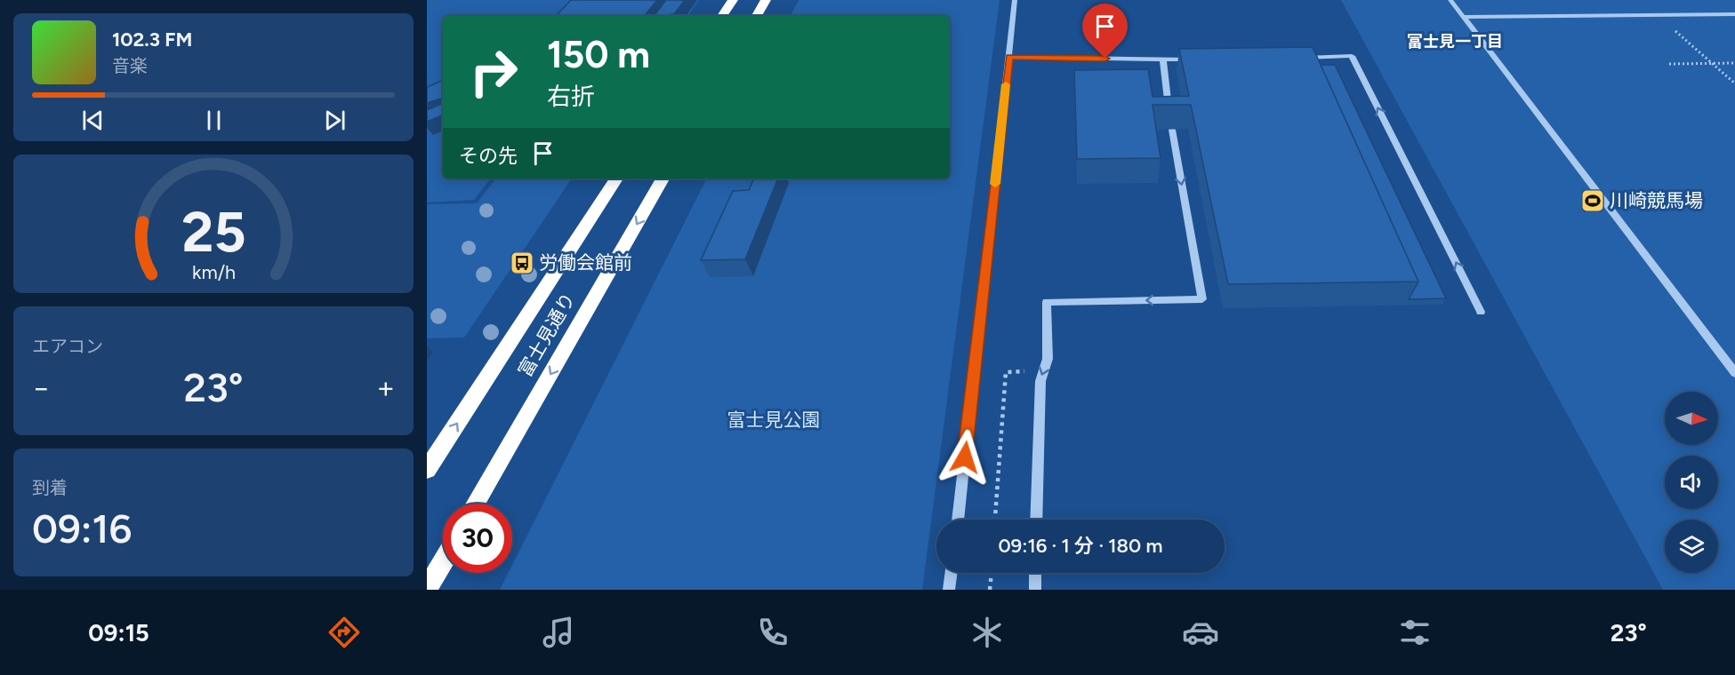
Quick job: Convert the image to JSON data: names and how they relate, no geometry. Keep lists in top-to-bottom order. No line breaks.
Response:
{"streets":{"highway":["富士見通り"]},"districts":["富士見一丁目"],"parks":["富士見公園"],"places":{"sports":["川崎競馬場"],"bus stop":["労働会館前"]},"north":"right","page":{"turn":["150 m","右折"],"song":["102.3 FM","音楽"],"then":"その先","tile":["エアコン",["到着","09:16"]],"heat":["−","23°","+"],"limit":"30","trip":"09:16 · 1 分 · 180 m","tabs":["09:15","23°"],"gauge":["25","km/h"]}}
